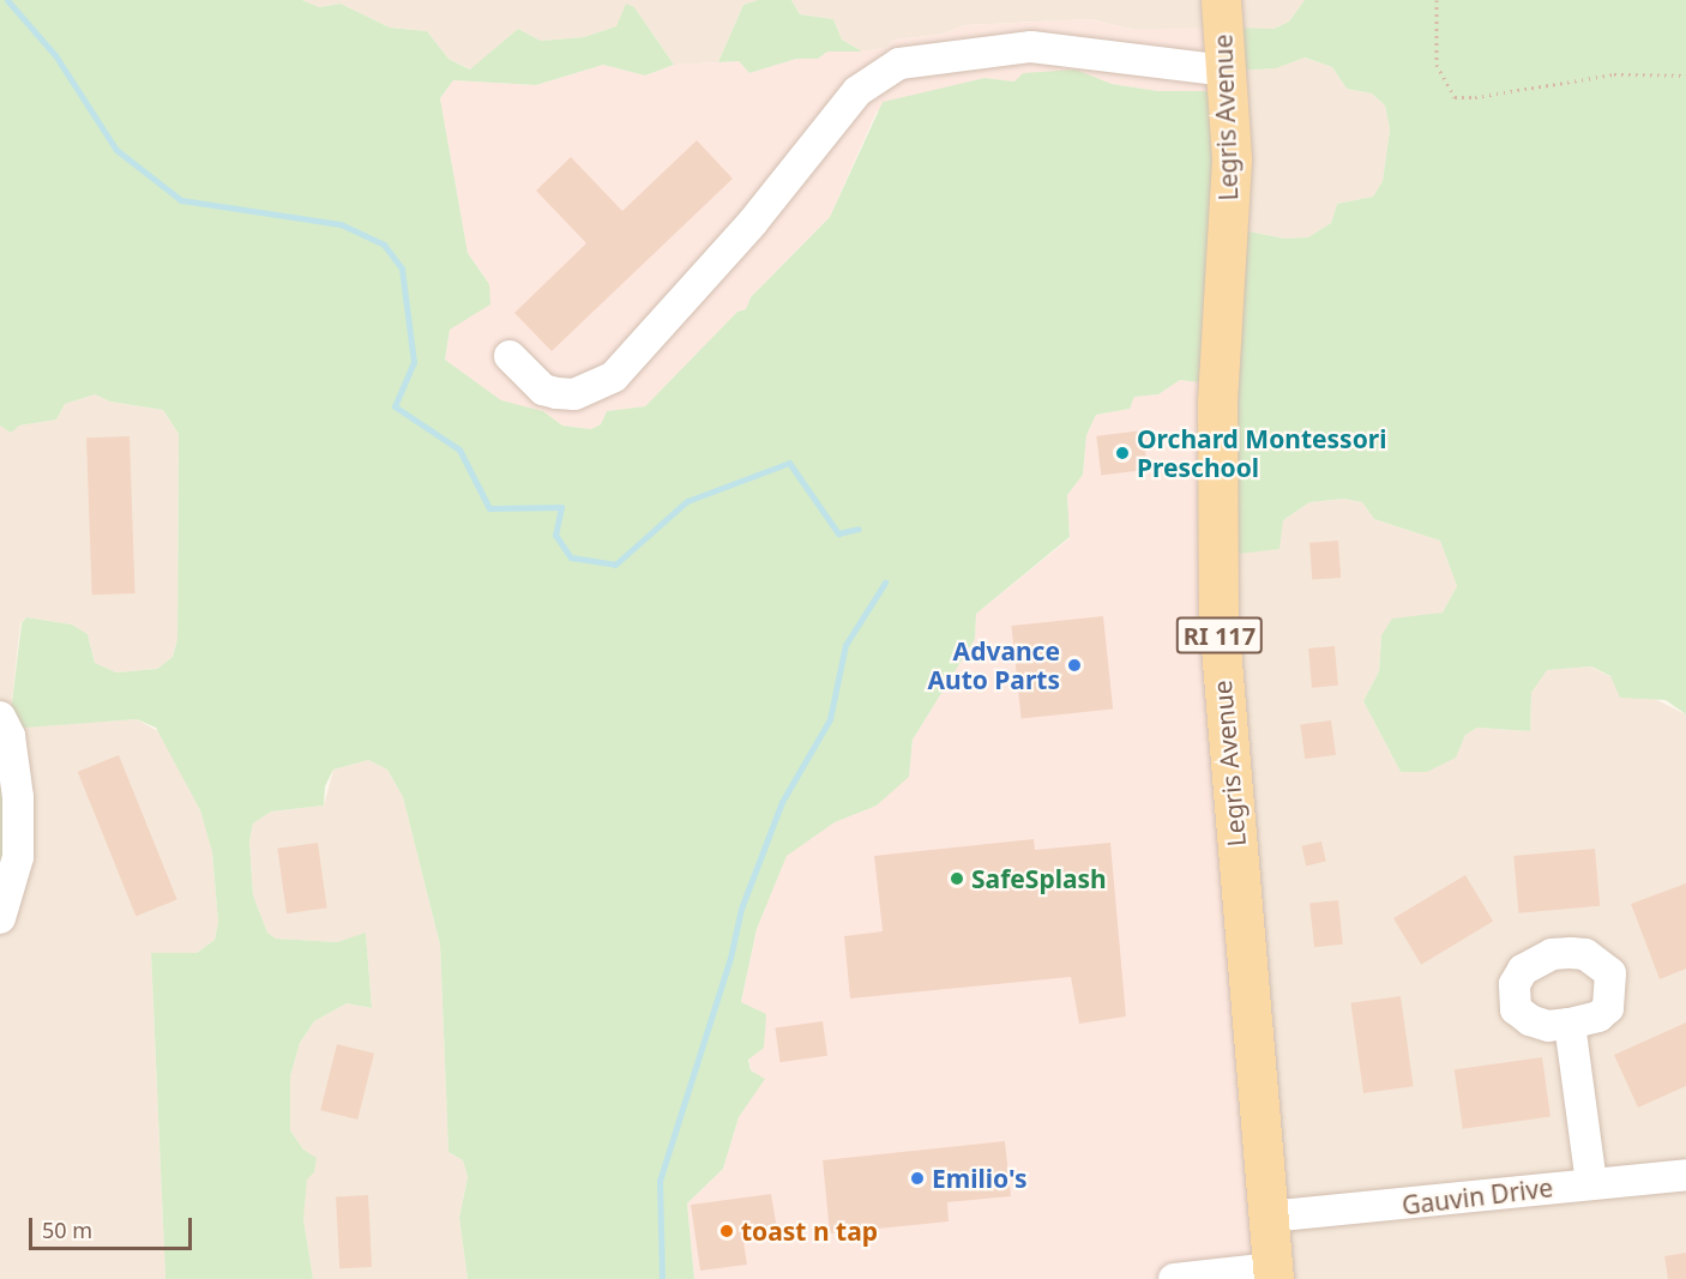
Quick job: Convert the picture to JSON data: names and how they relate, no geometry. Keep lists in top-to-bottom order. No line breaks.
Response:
{"streets":{"main road":["Legris Avenue","RI 117"],"street":["Gauvin Drive"]},"crossings":[["Legris Avenue","Gauvin Drive"]],"places":["Orchard Montessori Preschool","Advance Auto Parts","SafeSplash","Emilio's","toast n tap"],"scale_bar":"50 m"}
